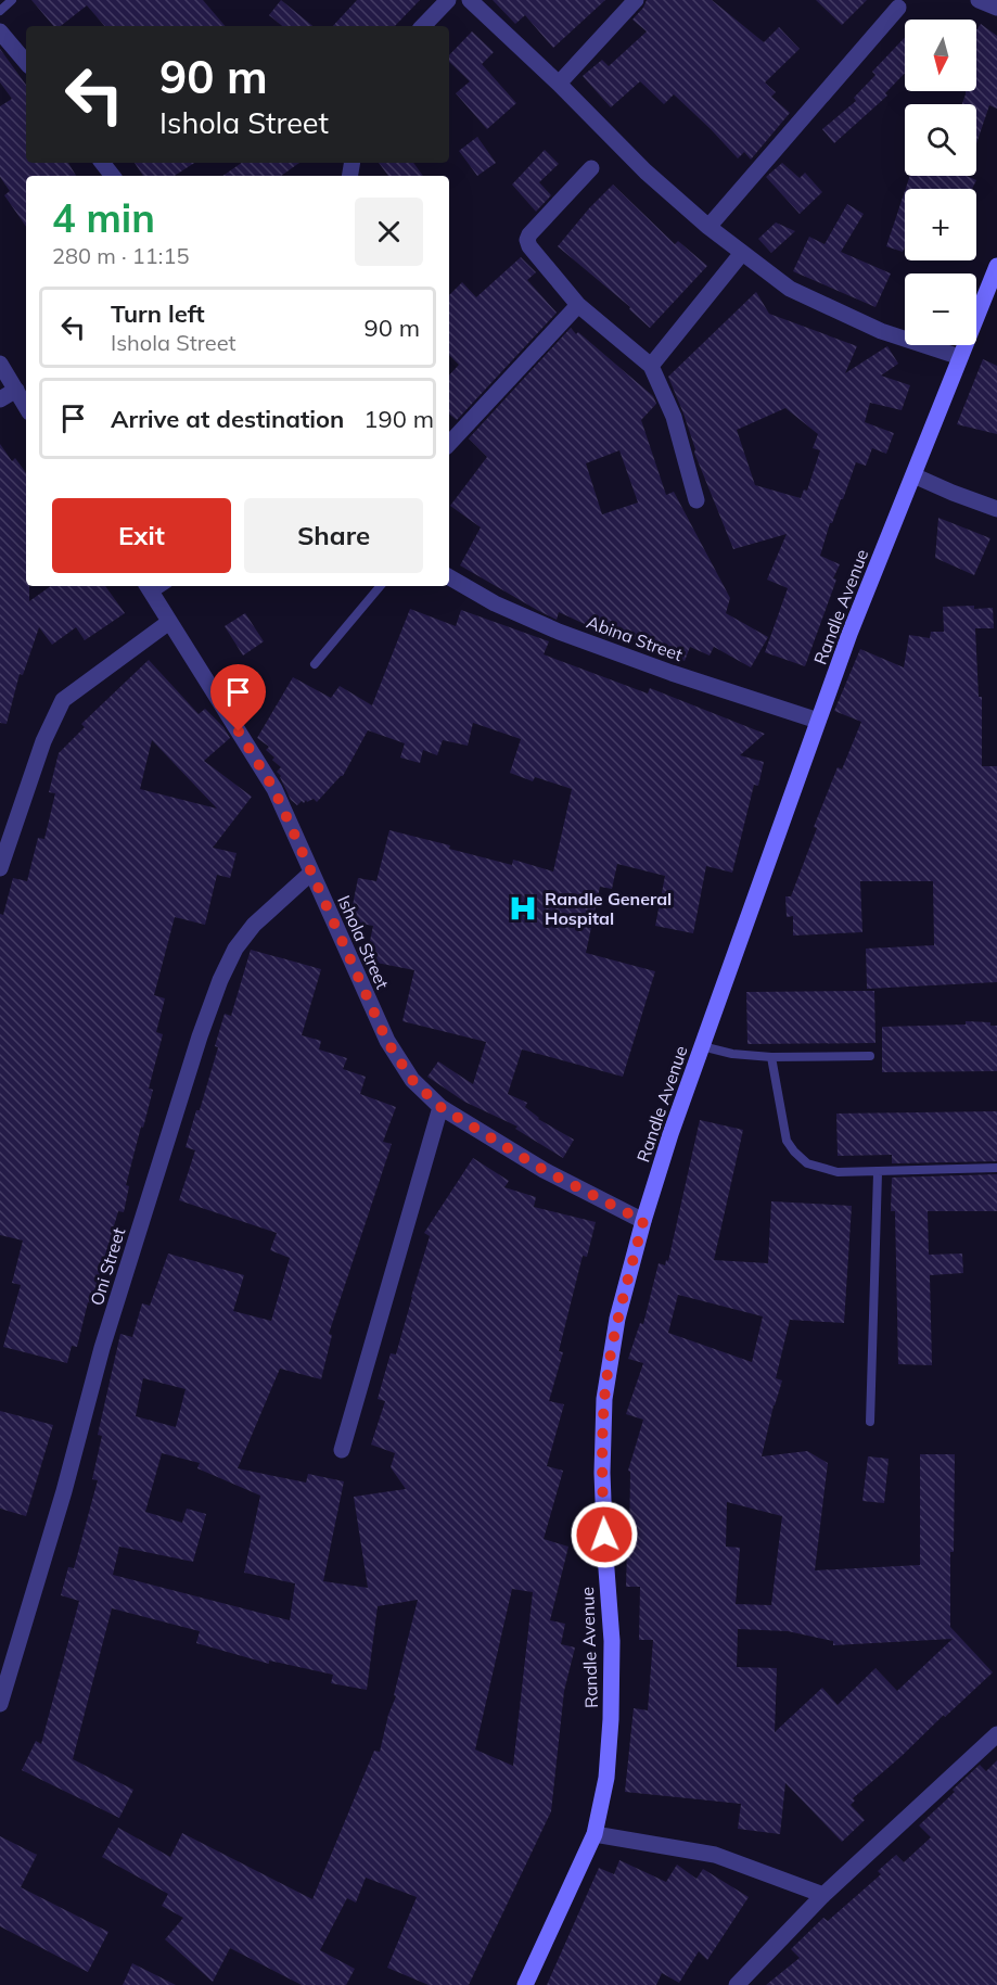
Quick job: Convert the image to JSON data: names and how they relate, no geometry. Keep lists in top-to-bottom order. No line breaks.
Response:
{"streets":{"street":["Randle Avenue","Abina Street","Ishola Street","Oni Street"]},"crossings":[["Randle Avenue","Abina Street"],["Randle Avenue","Ishola Street"],["Ishola Street","Oni Street"]],"places":{"hospital":["Randle General Hospital"]},"north":"bottom","page":{"map_buttons":["+","−"],"turn":["90 m","Ishola Street"],"heading":["4 min","280 m · 11:15"],"list":[{"name":"Turn left","note":"Ishola Street","value":"90 m"},{"name":"Arrive at destination","value":"190 m"}],"buttons":["Exit","Share"]}}
